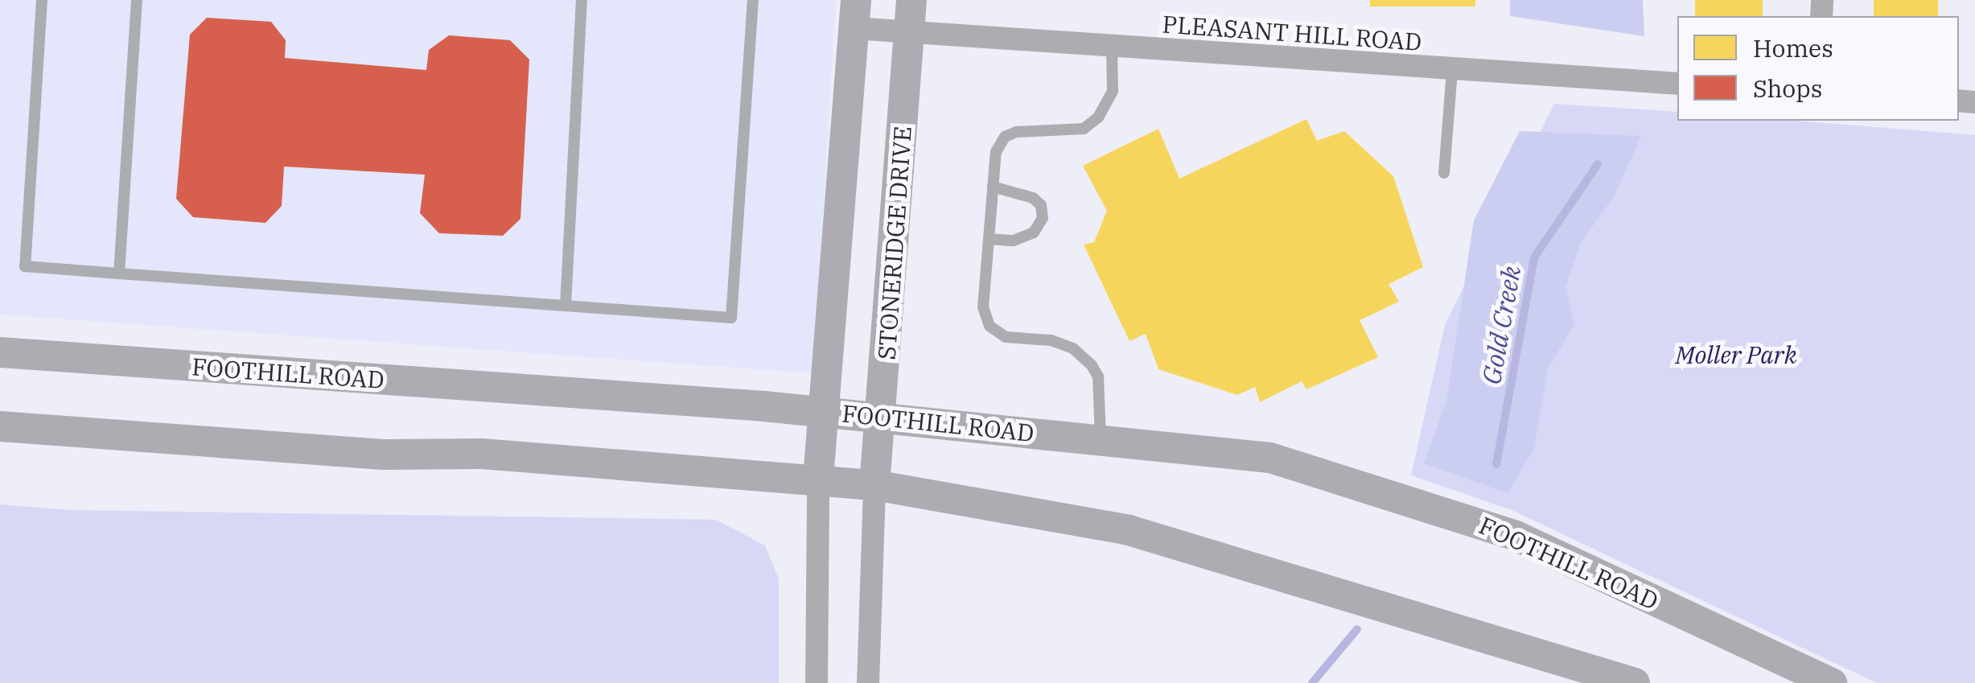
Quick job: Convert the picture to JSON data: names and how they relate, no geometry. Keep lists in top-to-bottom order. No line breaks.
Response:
{"streets":{"main road":["STONERIDGE DRIVE","FOOTHILL ROAD"],"street":["PLEASANT HILL ROAD"]},"crossings":[["PLEASANT HILL ROAD","STONERIDGE DRIVE"],["STONERIDGE DRIVE","FOOTHILL ROAD"]],"water":["Gold Creek"],"parks":["Moller Park"],"legend":["Homes","Shops"]}
